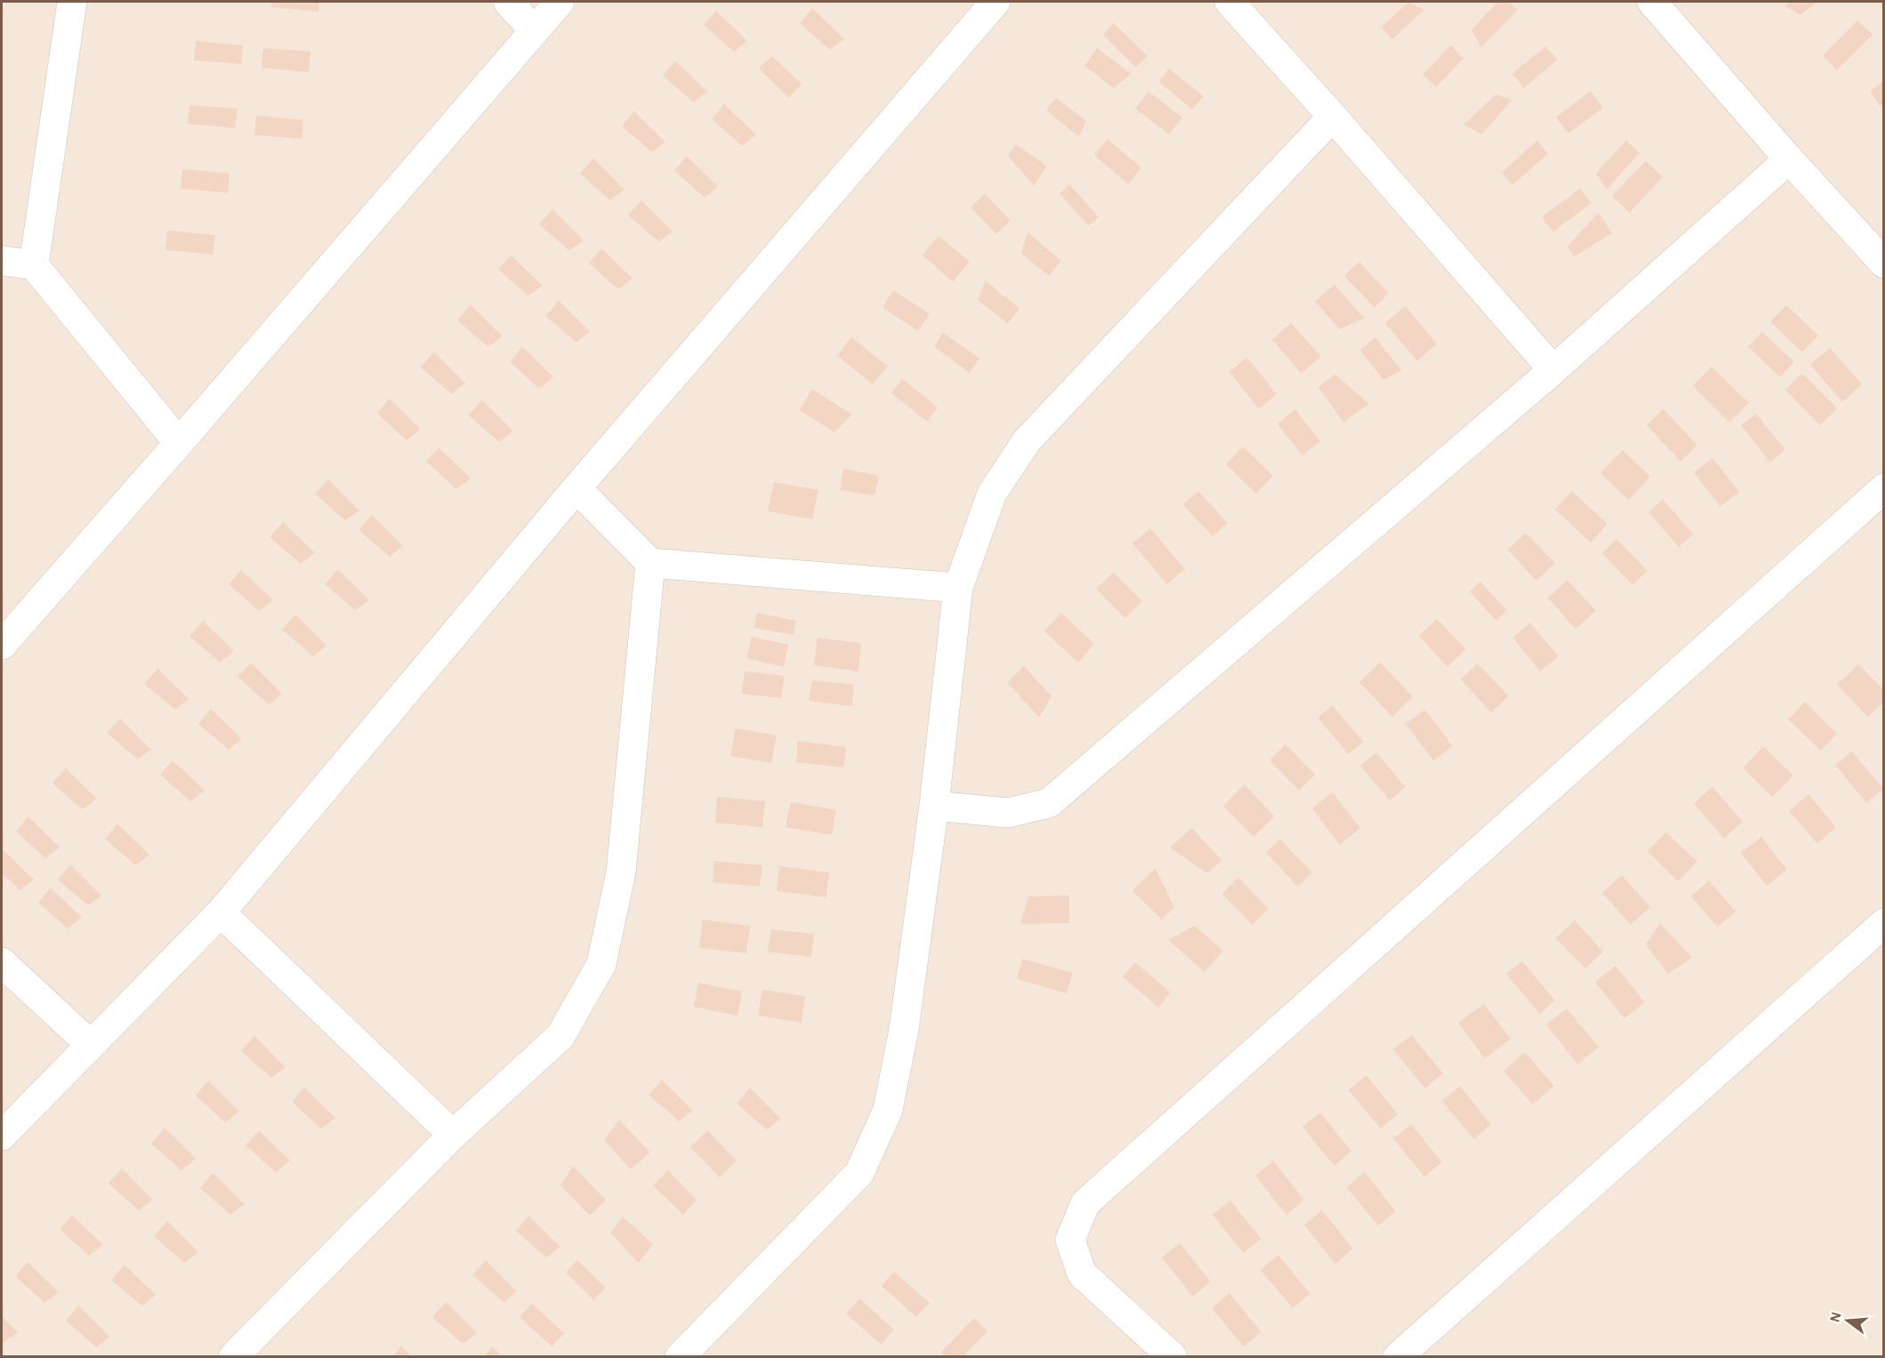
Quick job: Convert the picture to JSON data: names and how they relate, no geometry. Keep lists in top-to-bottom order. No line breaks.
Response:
{"north":"left"}
